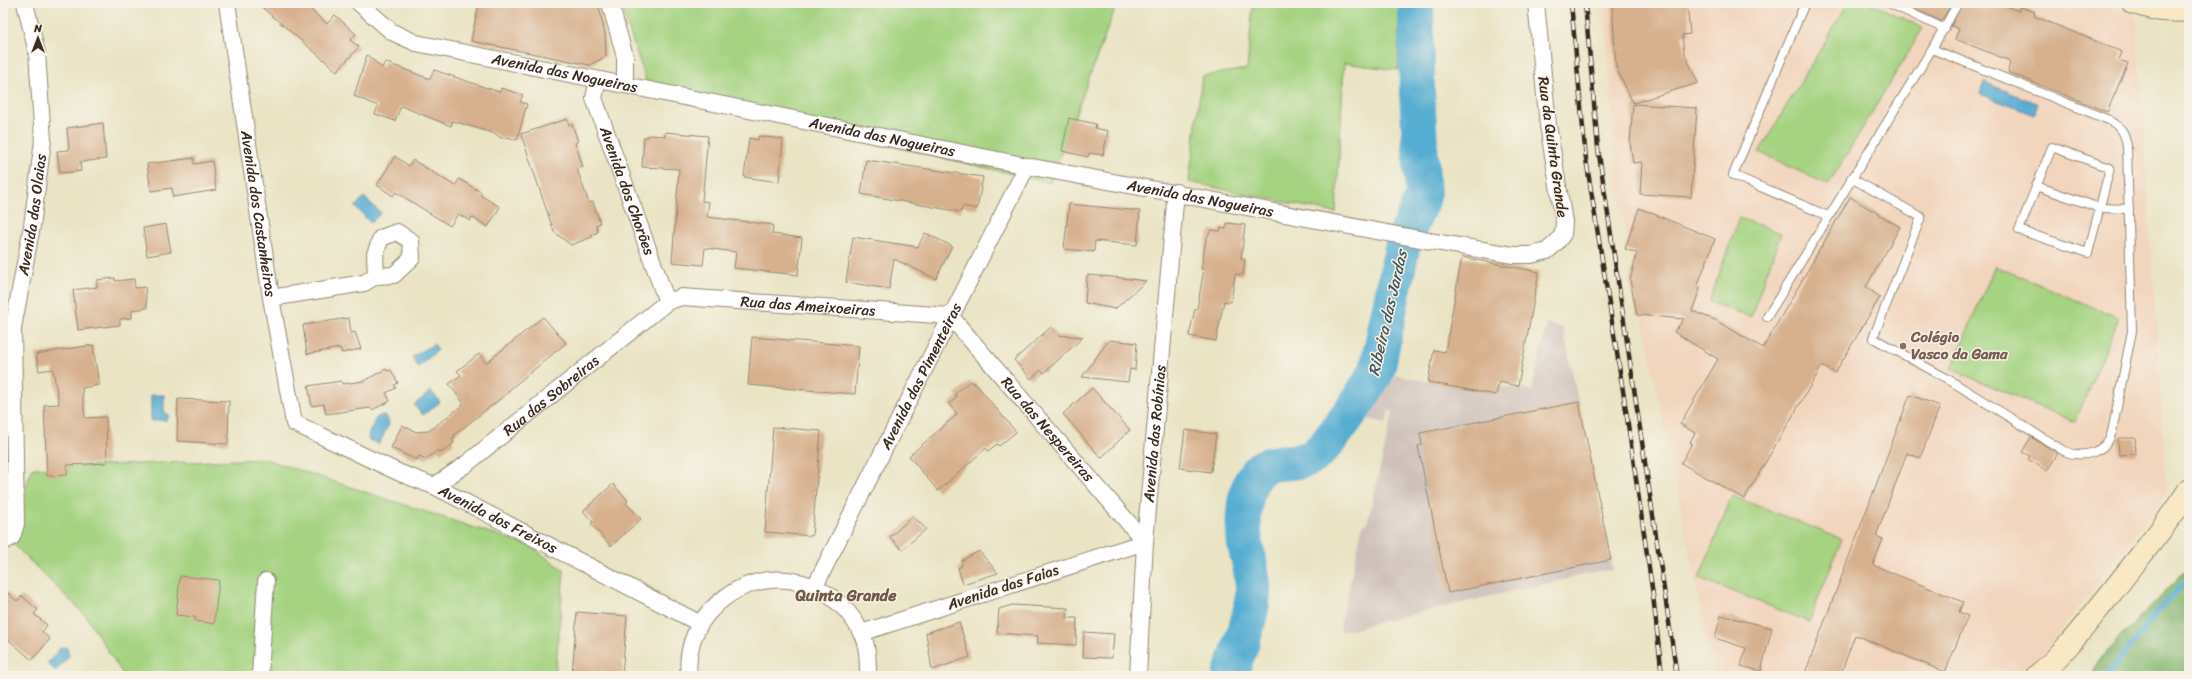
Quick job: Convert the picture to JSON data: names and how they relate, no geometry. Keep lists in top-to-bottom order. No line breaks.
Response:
{"streets":{"street":["Avenida das Nogueiras","Rua da Quinta Grande","Avenida dos Chorões","Avenida dos Castanheiros","Avenida das Olaias","Rua das Ameixoeiras","Avenida das Pimenteiras","Rua das Sobreiras","Rua das Nespereiras","Avenida das Robínias","Avenida dos Freixos","Avenida das Faias"]},"crossings":[["Avenida das Nogueiras","Rua da Quinta Grande"],["Avenida das Nogueiras","Avenida dos Chorões"],["Avenida das Nogueiras","Avenida das Pimenteiras"],["Avenida das Nogueiras","Avenida das Robínias"],["Avenida dos Chorões","Rua das Ameixoeiras"],["Avenida dos Chorões","Rua das Sobreiras"],["Avenida dos Castanheiros","Avenida dos Freixos"],["Rua das Ameixoeiras","Avenida das Pimenteiras"],["Rua das Ameixoeiras","Rua das Sobreiras"],["Rua das Ameixoeiras","Rua das Nespereiras"],["Avenida das Pimenteiras","Rua das Nespereiras"],["Rua das Sobreiras","Avenida dos Freixos"],["Rua das Nespereiras","Avenida das Robínias"],["Rua das Nespereiras","Avenida das Faias"],["Avenida das Robínias","Avenida das Faias"]],"districts":["Quinta Grande"],"water":["Ribeira das Jardas"],"places":["Colégio Vasco da Gama"],"north":"top"}
